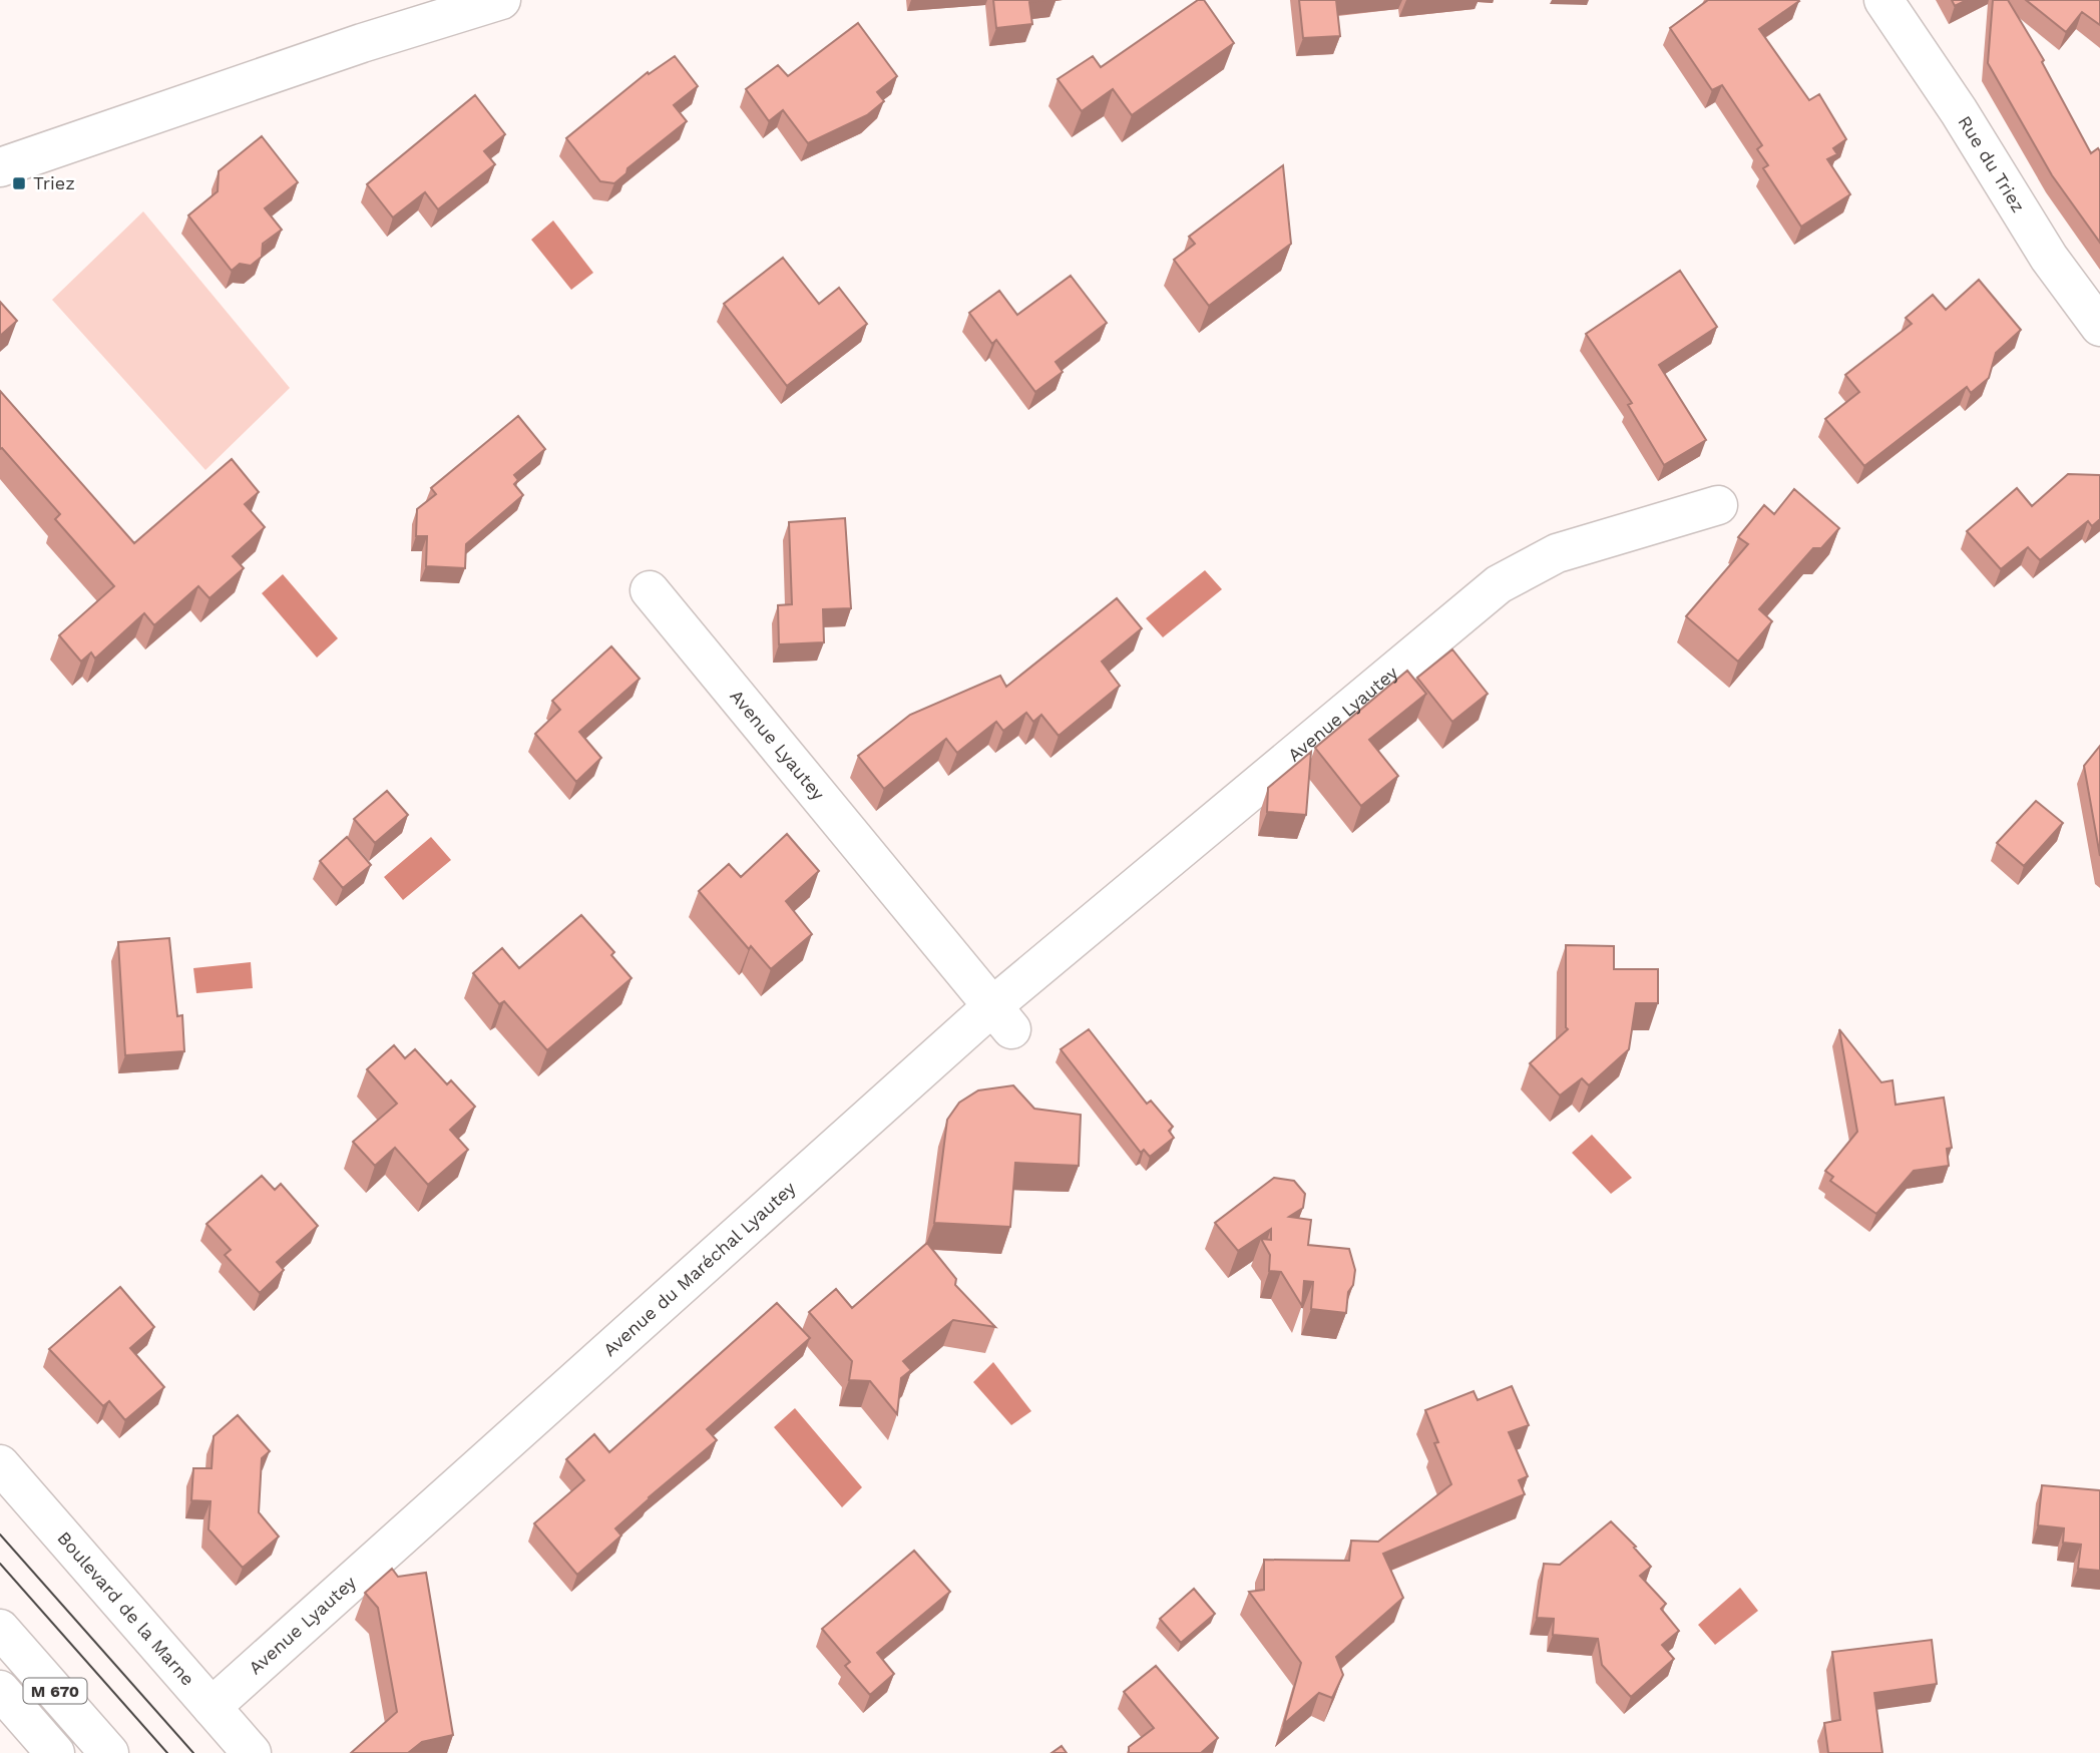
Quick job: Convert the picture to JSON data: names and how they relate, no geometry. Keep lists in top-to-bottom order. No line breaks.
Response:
{"streets":{"street":["Rue du Triez","Avenue Lyautey","Avenue du Maréchal Lyautey","Boulevard de la Marne","M 670"]},"crossings":[["Avenue Lyautey","Avenue du Maréchal Lyautey"],["Avenue Lyautey","Boulevard de la Marne"]],"places":{"transit":["Triez"]}}
